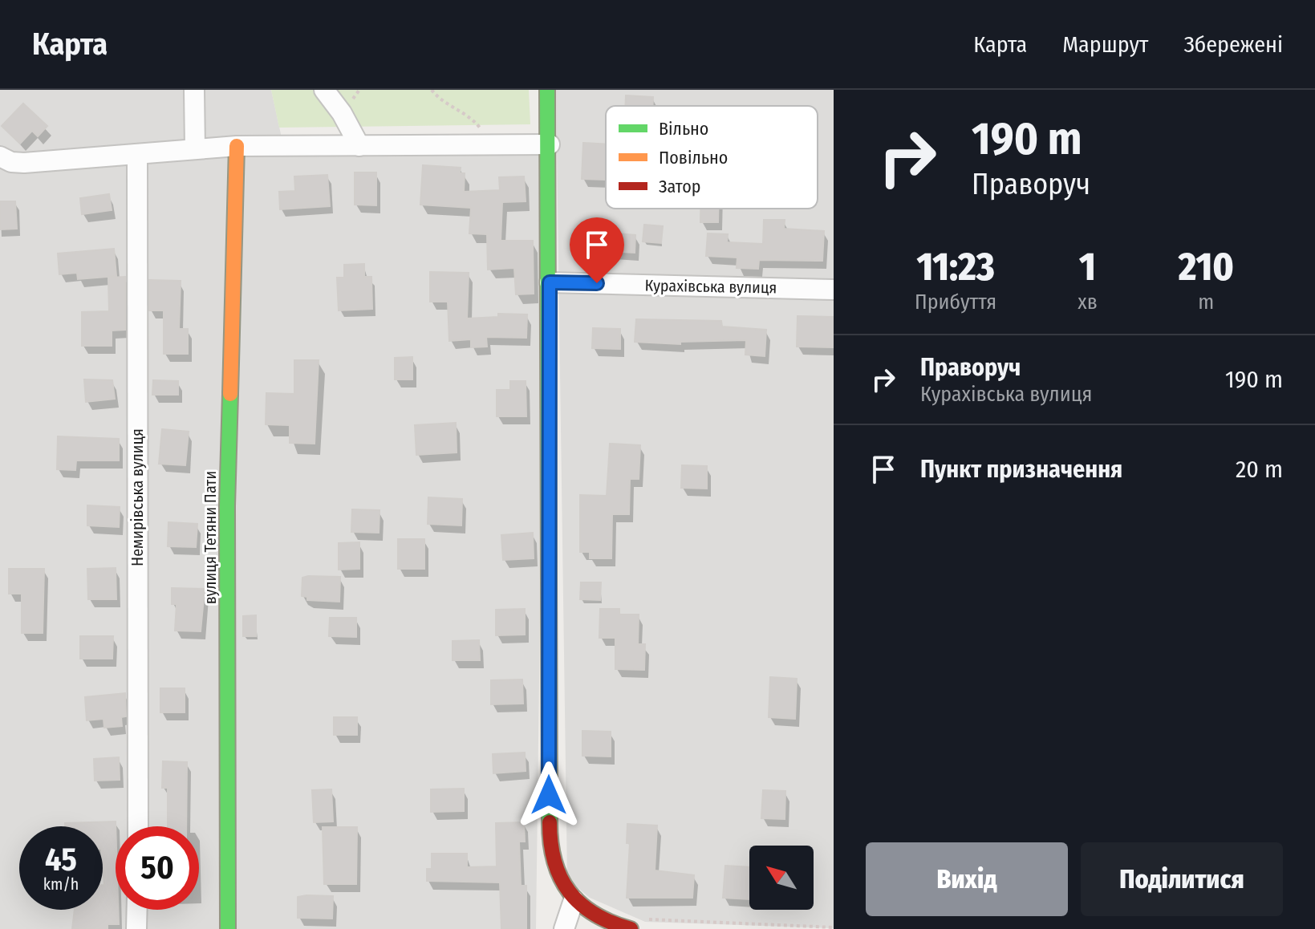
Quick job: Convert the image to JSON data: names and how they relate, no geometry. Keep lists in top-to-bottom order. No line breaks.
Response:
{"streets":{"main road":["вулиця Тетяни Пати"],"street":["Курахівська вулиця","Немирівська вулиця"]},"legend":["Вільно","Повільно","Затор"],"north":"top left","page":{"header":"Карта","nav":["Карта","Маршрут","Збережені"],"turn":["190 m","Праворуч"],"eta":["11:23","Прибуття","1","хв","210","m"],"list":[{"name":"Праворуч","note":"Курахівська вулиця","value":"190 m"},{"name":"Пункт призначення","value":"20 m"}],"speed":"45 km/h","limit":"50","buttons":["Вихід","Поділитися"]}}
